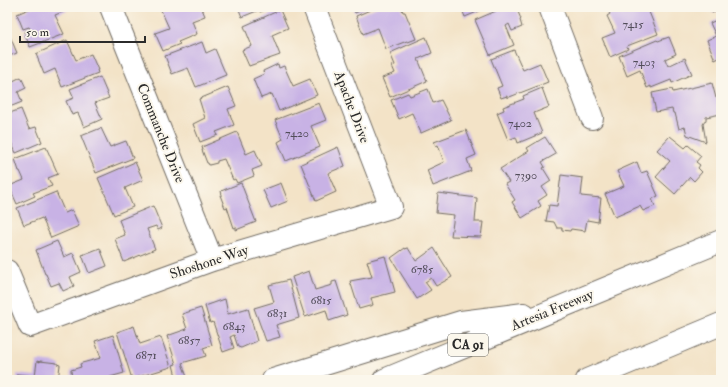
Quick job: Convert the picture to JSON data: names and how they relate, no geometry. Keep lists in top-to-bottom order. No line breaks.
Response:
{"streets":{"main road":["Apache Drive","Commanche Drive","Shoshone Way","Artesia Freeway","CA 91"]},"crossings":[["Apache Drive","Shoshone Way"],["Commanche Drive","Shoshone Way"]],"house_numbers":["7415","7403","7402","7420","7390","6785","6815","6831","6843","6857","6871"],"scale_bar":"50 m"}
